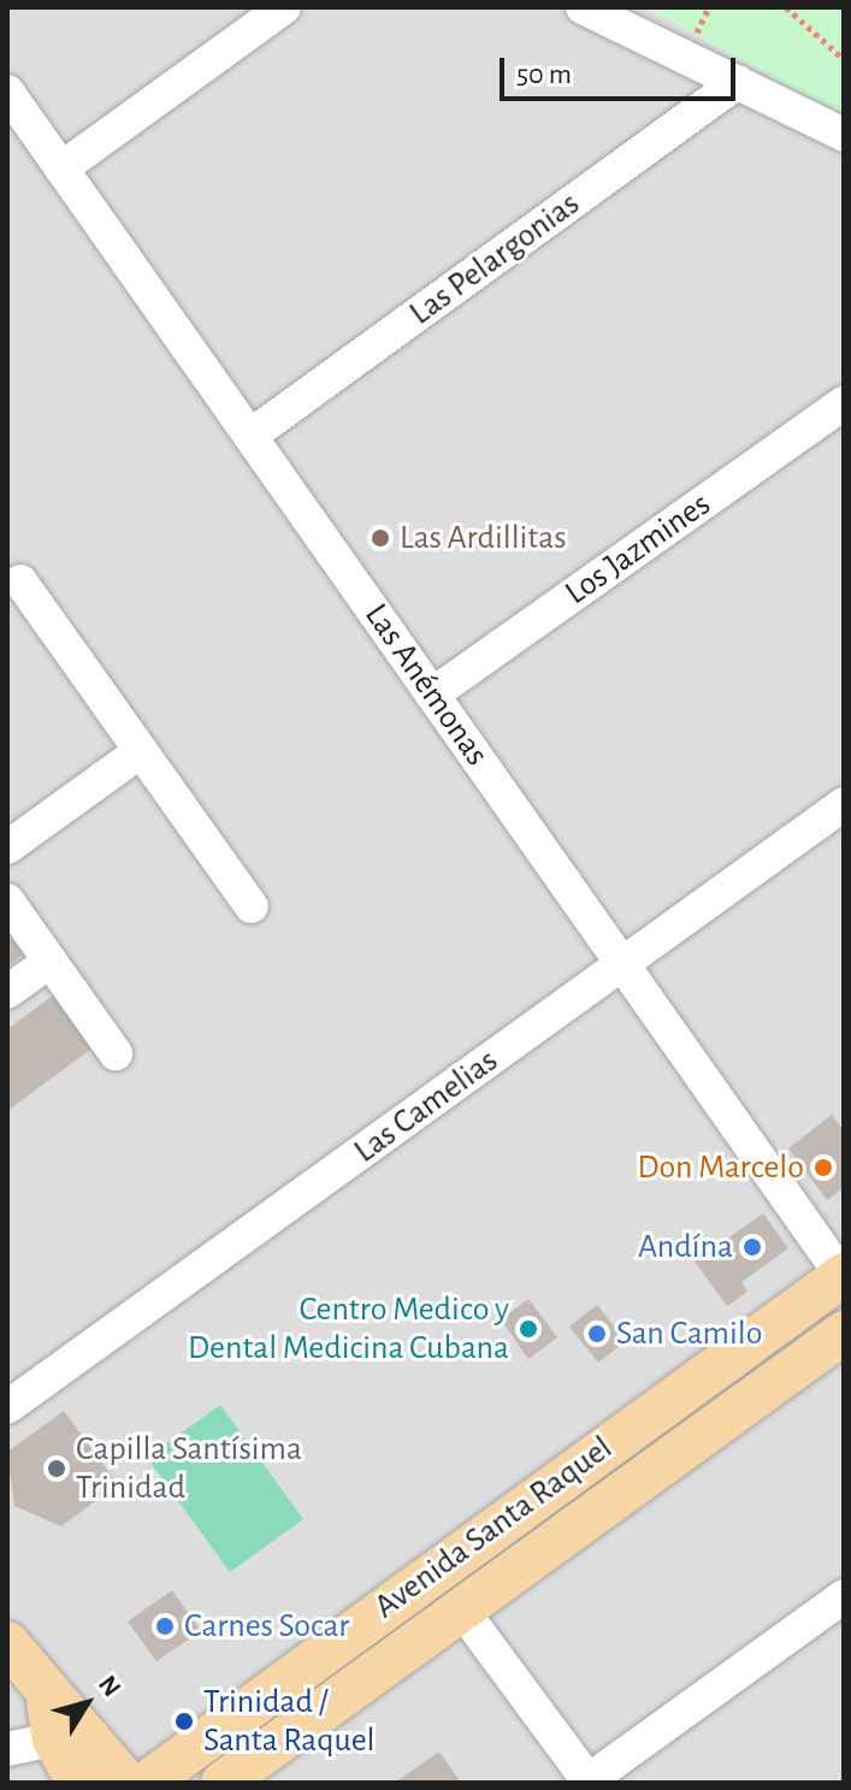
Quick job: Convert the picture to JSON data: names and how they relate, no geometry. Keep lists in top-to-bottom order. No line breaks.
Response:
{"streets":{"main road":["Avenida Santa Raquel"],"street":["Las Pelargonias","Los Jazmines","Las Anémonas","Las Camelias"]},"crossings":[["Las Pelargonias","Las Anémonas"],["Los Jazmines","Las Anémonas"],["Las Anémonas","Las Camelias"],["Las Anémonas","Avenida Santa Raquel"]],"places":["Las Ardillitas","Don Marcelo","Andína","Centro Medico y Dental Medicina Cubana","San Camilo","Capilla Santísima Trinidad","Carnes Socar","Trinidad / Santa Raquel"],"scale_bar":"50 m","north":"top right"}
